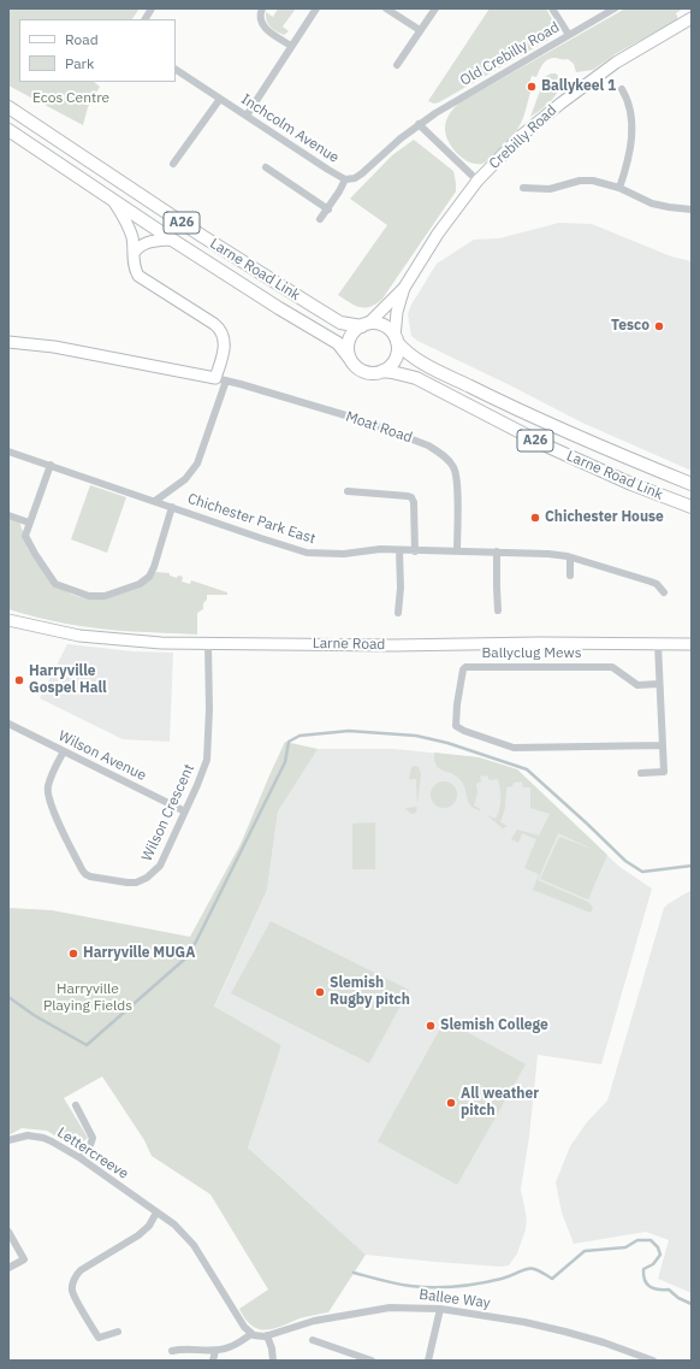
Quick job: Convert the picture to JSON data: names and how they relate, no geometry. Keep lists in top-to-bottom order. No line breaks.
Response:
{"streets":{"main road":["A26","Larne Road Link"],"street":["Old Crebilly Road","Inchcolm Avenue","Crebilly Road","Moat Road","Chichester Park East","Larne Road","Ballyclug Mews","Wilson Avenue","Wilson Crescent","Lettercreeve","Ballee Way"]},"crossings":[["Old Crebilly Road","Crebilly Road"],["Crebilly Road","A26"],["Crebilly Road","Larne Road Link"],["A26","Larne Road Link"],["Moat Road","Chichester Park East"],["Larne Road","Wilson Crescent"],["Wilson Avenue","Wilson Crescent"],["Lettercreeve","Ballee Way"]],"parks":["Ecos Centre","Harryville Playing Fields"],"places":["Ballykeel 1","Tesco","Chichester House","Harryville Gospel Hall","Harryville MUGA","Slemish Rugby pitch","Slemish College","All weather pitch"],"legend":["Road","Park"]}
